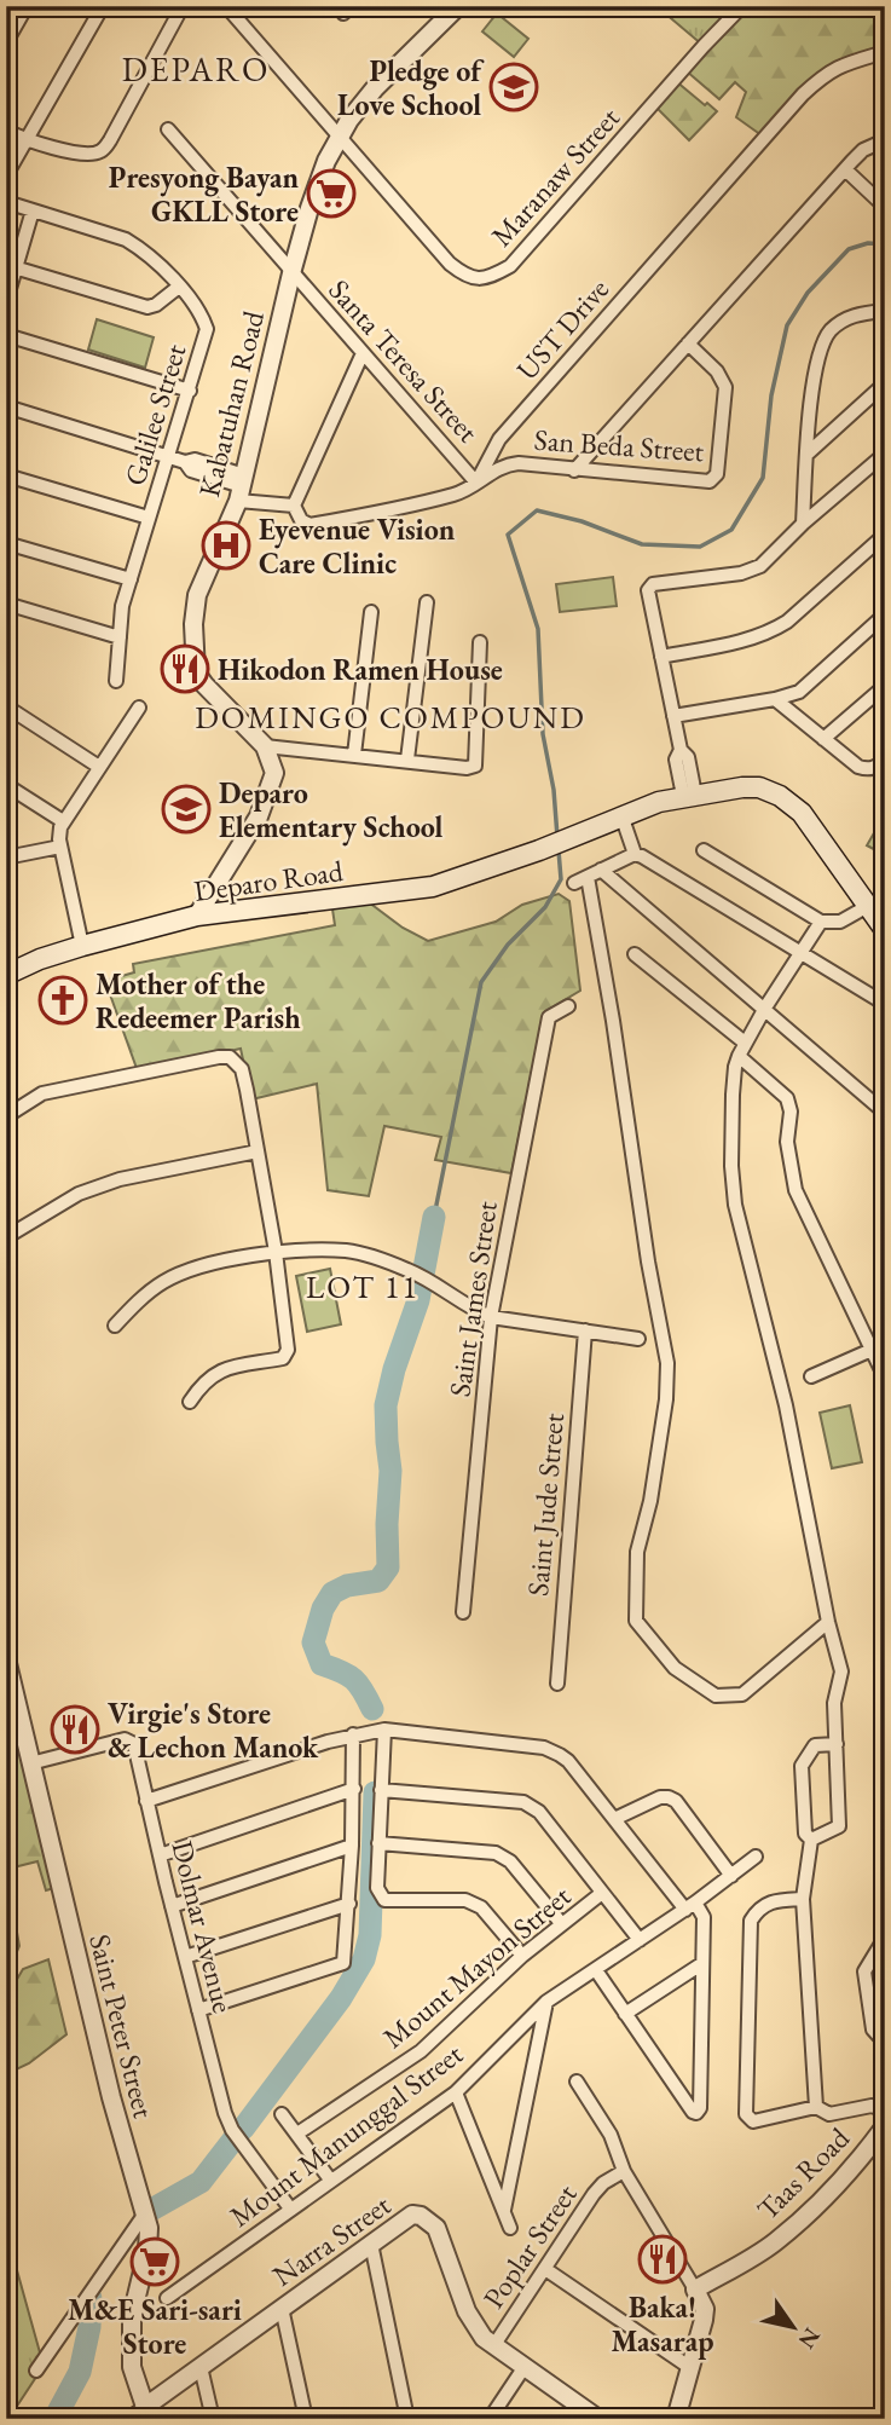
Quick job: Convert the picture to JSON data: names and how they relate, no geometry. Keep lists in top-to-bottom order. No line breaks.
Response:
{"streets":{"main road":["Deparo Road"],"street":["Maranaw Street","UST Drive","Santa Teresa Street","Kabatuhan Road","Galilee Street","San Beda Street","Saint James Street","Saint Jude Street","Dolmar Avenue","Mount Mayon Street","Saint Peter Street","Mount Manunggal Street","Taas Road","Narra Street","Poplar Street"]},"crossings":[["Maranaw Street","Kabatuhan Road"],["UST Drive","Santa Teresa Street"],["UST Drive","San Beda Street"],["Santa Teresa Street","Kabatuhan Road"],["Santa Teresa Street","San Beda Street"],["Dolmar Avenue","Saint Peter Street"],["Dolmar Avenue","Mount Manunggal Street"],["Saint Peter Street","Narra Street"],["Narra Street","Poplar Street"]],"districts":["DEPARO","DOMINGO COMPOUND","LOT 11"],"places":{"school or university":["Pledge of Love School","Deparo Elementary School"],"supermarket":["Presyong Bayan GKLL Store","M&E Sari-sari Store"],"hospital":["Eyevenue Vision Care Clinic"],"restaurant":["Hikodon Ramen House","Virgie's Store & Lechon Manok","Baka! Masarap"],"church":["Mother of the Redeemer Parish"]},"north":"bottom right"}
